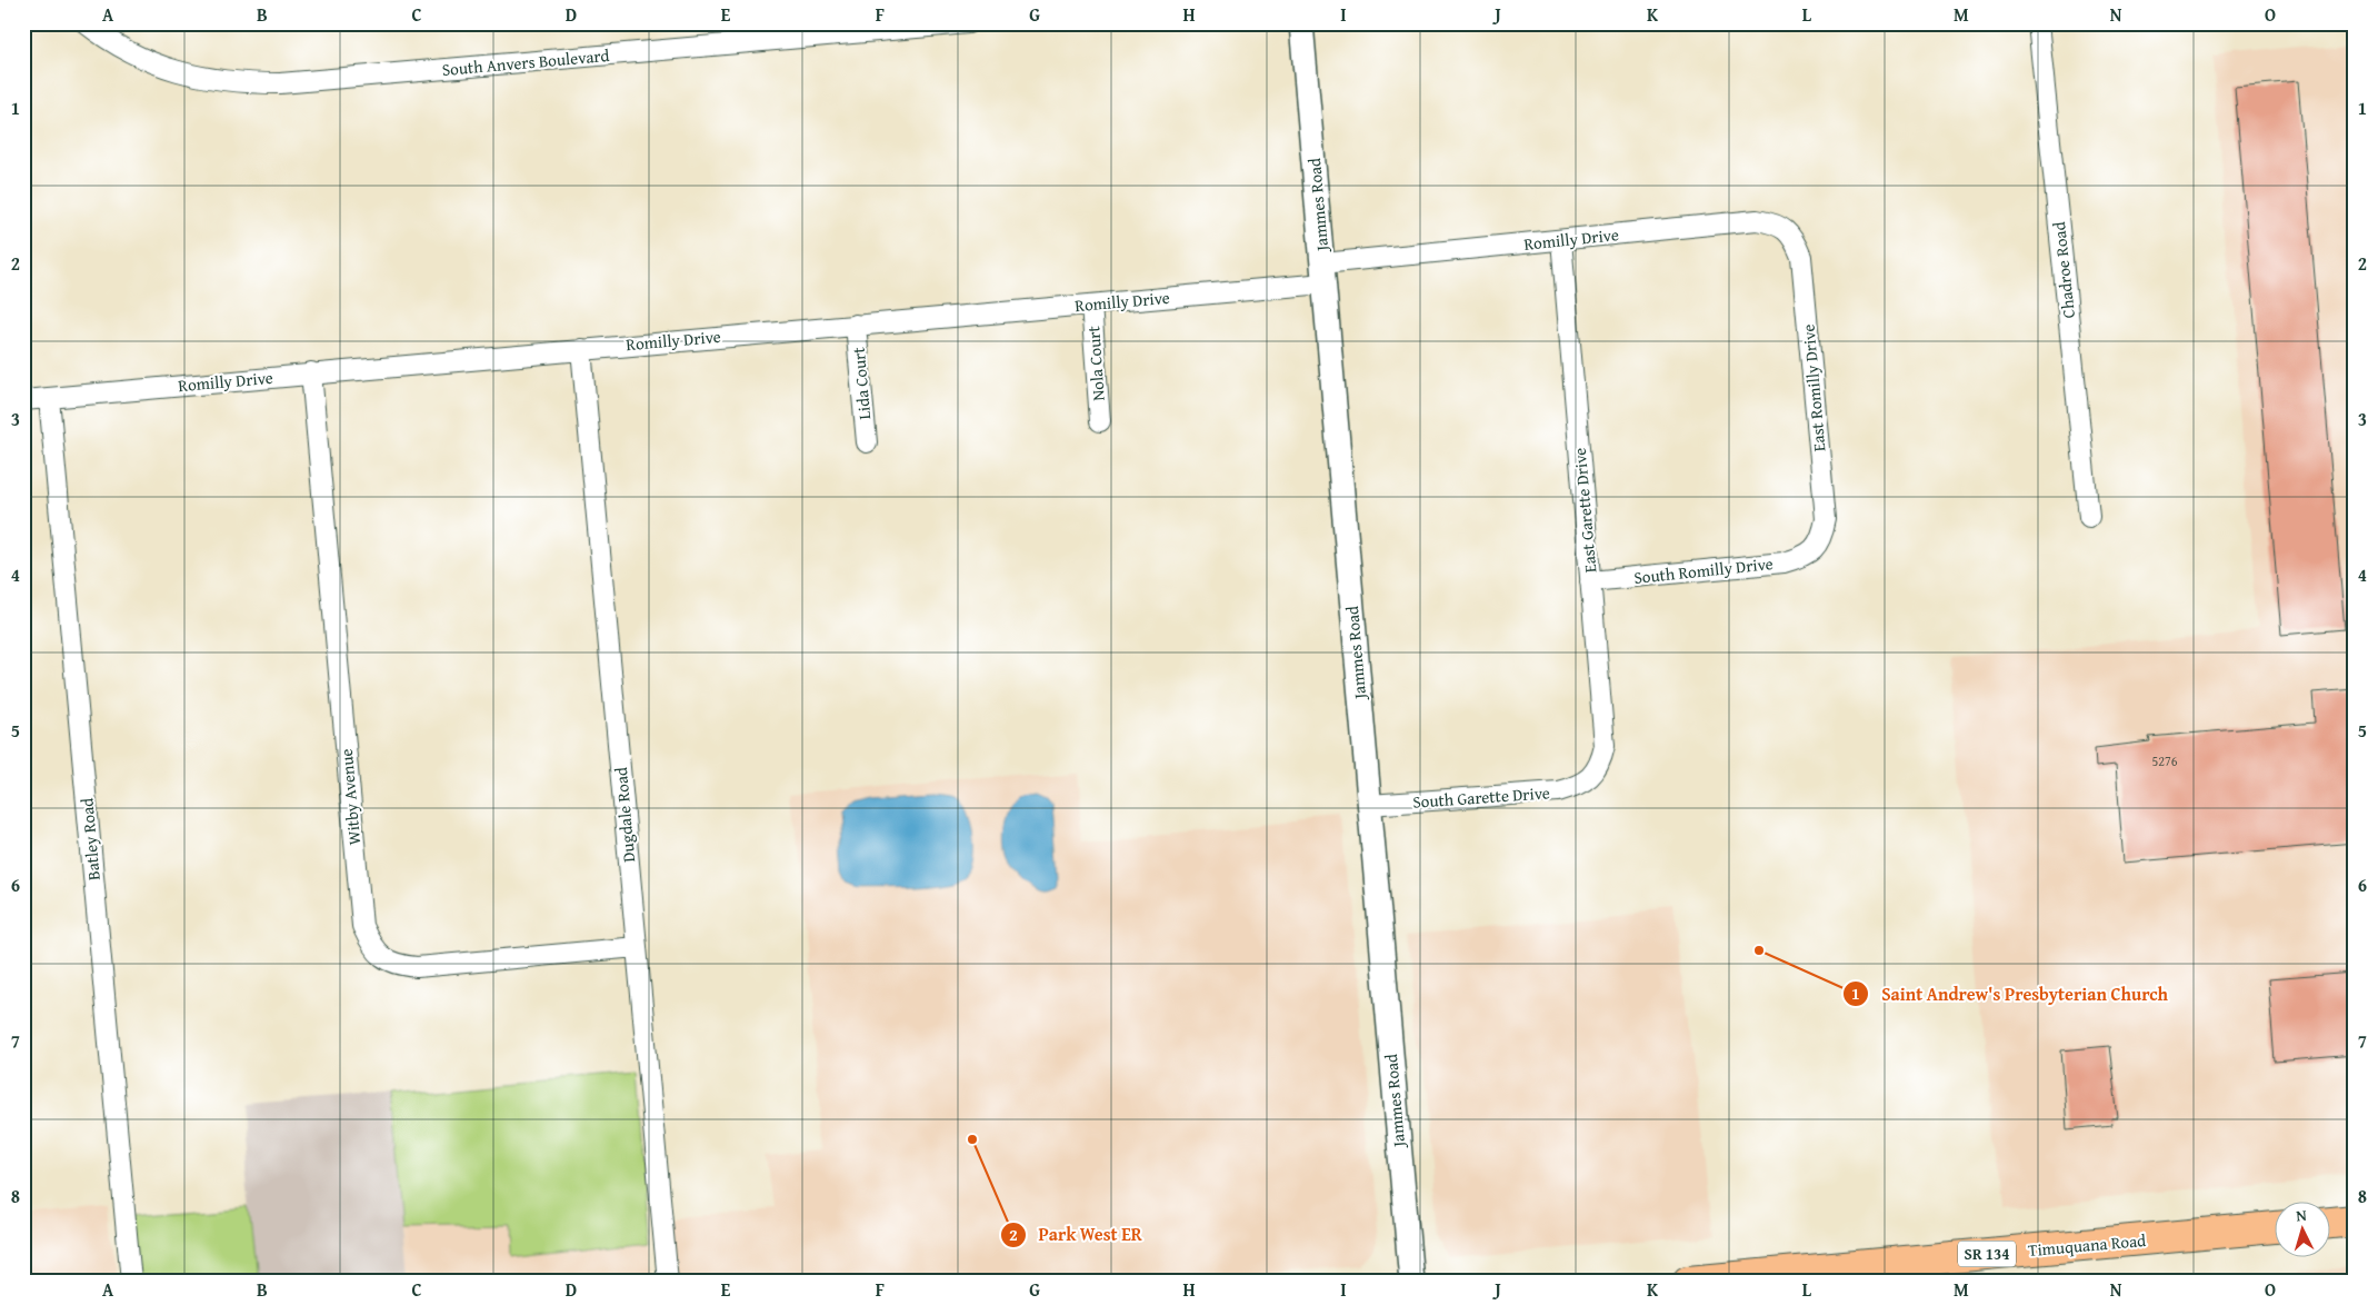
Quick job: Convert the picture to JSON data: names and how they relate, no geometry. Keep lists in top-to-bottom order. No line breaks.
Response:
{"streets":{"main road":["Timuquana Road","SR 134"],"street":["South Anvers Boulevard","Jammes Road","Romilly Drive","Chadroe Road","Nola Court","Lida Court","East Romilly Drive","East Garette Drive","South Romilly Drive","Witby Avenue","South Garette Drive","Dugdale Road","Batley Road"]},"crossings":[["Jammes Road","Romilly Drive"],["Jammes Road","South Garette Drive"],["Romilly Drive","Nola Court"],["Romilly Drive","Lida Court"],["Romilly Drive","East Romilly Drive"],["Romilly Drive","East Garette Drive"],["Romilly Drive","Witby Avenue"],["Romilly Drive","Dugdale Road"],["Romilly Drive","Batley Road"],["East Romilly Drive","South Romilly Drive"],["East Garette Drive","South Romilly Drive"],["East Garette Drive","South Garette Drive"],["Witby Avenue","Dugdale Road"]],"places":["Saint Andrew's Presbyterian Church","Park West ER"],"house_numbers":["5276"],"north":"top","grid":{"columns":["A","B","C","D","E","F","G","H","I","J","K","L","M","N","O"],"rows":["1","2","3","4","5","6","7","8"]}}
